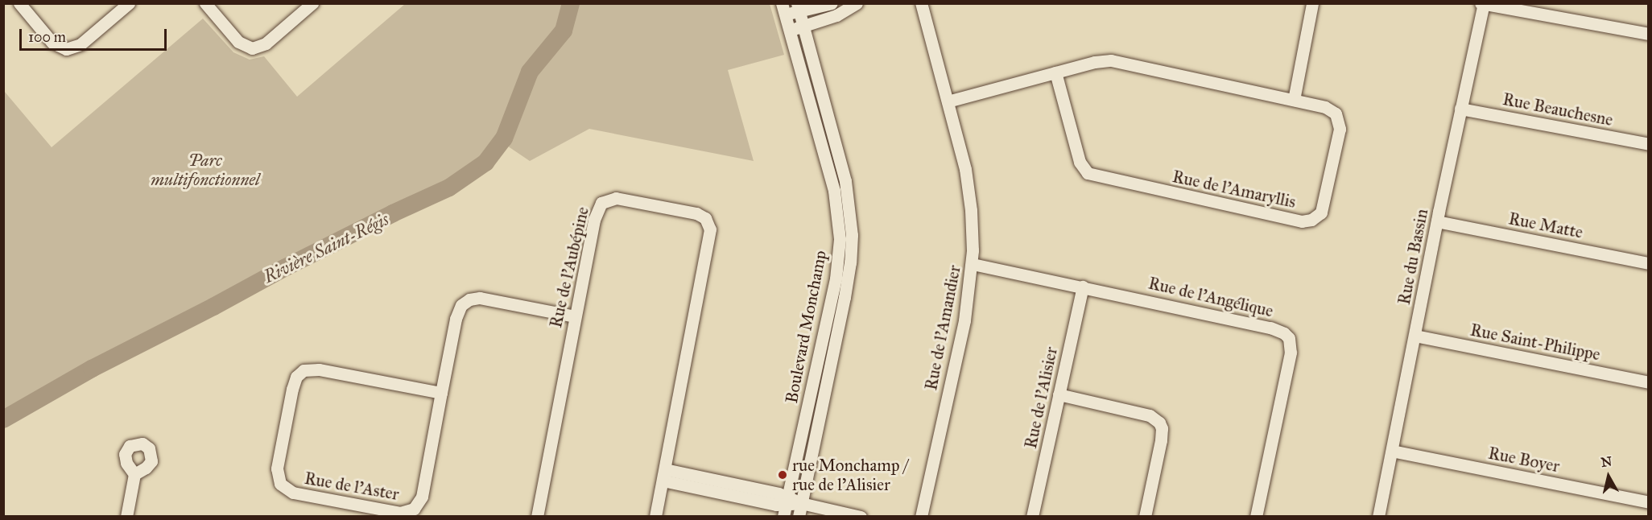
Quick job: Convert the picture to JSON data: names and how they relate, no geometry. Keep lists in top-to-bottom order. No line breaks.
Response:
{"streets":{"street":["Rue Beauchesne","Rue de l'Amaryllis","Rue Matte","Rue du Bassin","Rue de l'Aubépine","Rue de l'Angélique","Boulevard Monchamp","Rue de l'Amandier","Rue Saint-Philippe","Rue de l'Alisier","Rue Boyer","Rue de l'Aster"]},"crossings":[["Rue Beauchesne","Rue du Bassin"],["Rue de l'Amaryllis","Rue de l'Amandier"],["Rue Matte","Rue du Bassin"],["Rue du Bassin","Rue Saint-Philippe"],["Rue du Bassin","Rue Boyer"],["Rue de l'Aubépine","Rue de l'Aster"],["Rue de l'Angélique","Rue de l'Amandier"],["Rue de l'Angélique","Rue de l'Alisier"]],"water":["Rivière Saint-Régis"],"parks":["Parc multifonctionnel"],"places":["rue Monchamp / rue de l'Alisier"],"scale_bar":"100 m","north":"top"}
